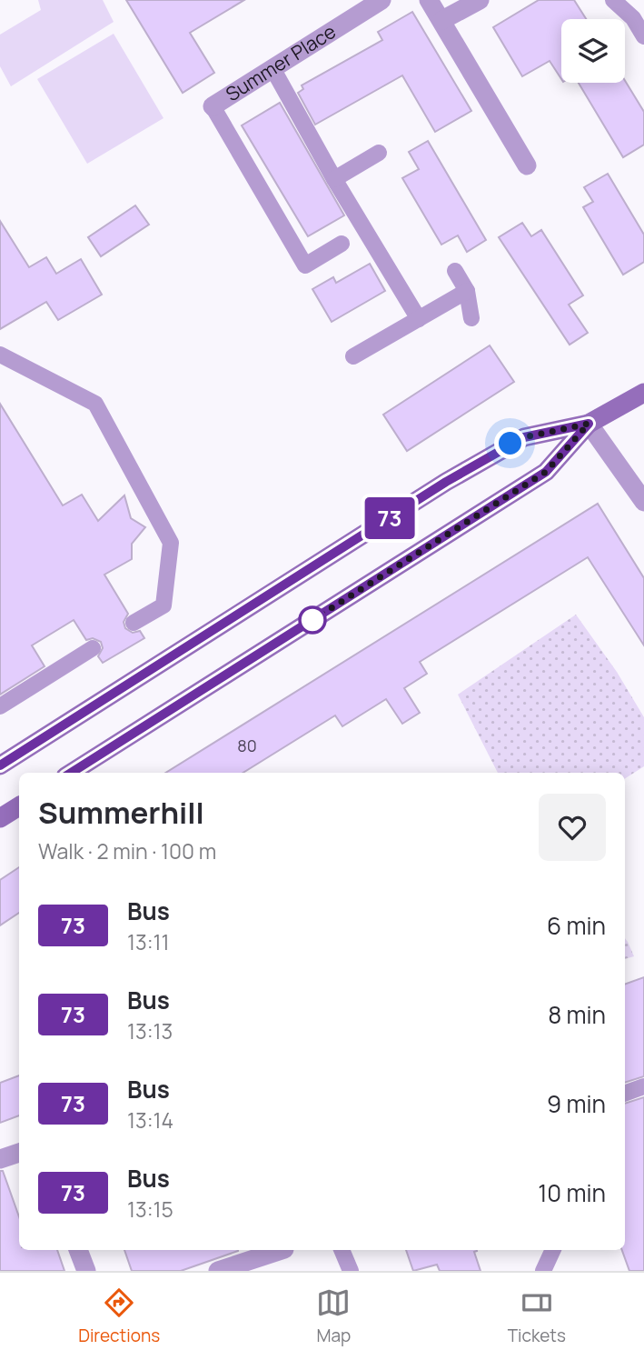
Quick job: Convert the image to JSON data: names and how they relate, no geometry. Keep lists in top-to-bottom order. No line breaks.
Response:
{"streets":{"street":["Summer Place"]},"lines":["bus line 73"],"house_numbers":["80"],"page":{"on_map":"73","heading":["Summerhill","Walk · 2 min · 100 m"],"list":[{"mark":"73","name":"Bus","note":"13:11","value":"6 min"},{"mark":"73","name":"Bus","note":"13:13","value":"8 min"},{"mark":"73","name":"Bus","note":"13:14","value":"9 min"},{"mark":"73","name":"Bus","note":"13:15","value":"10 min"}],"tabs":["Directions","Map","Tickets"]}}
